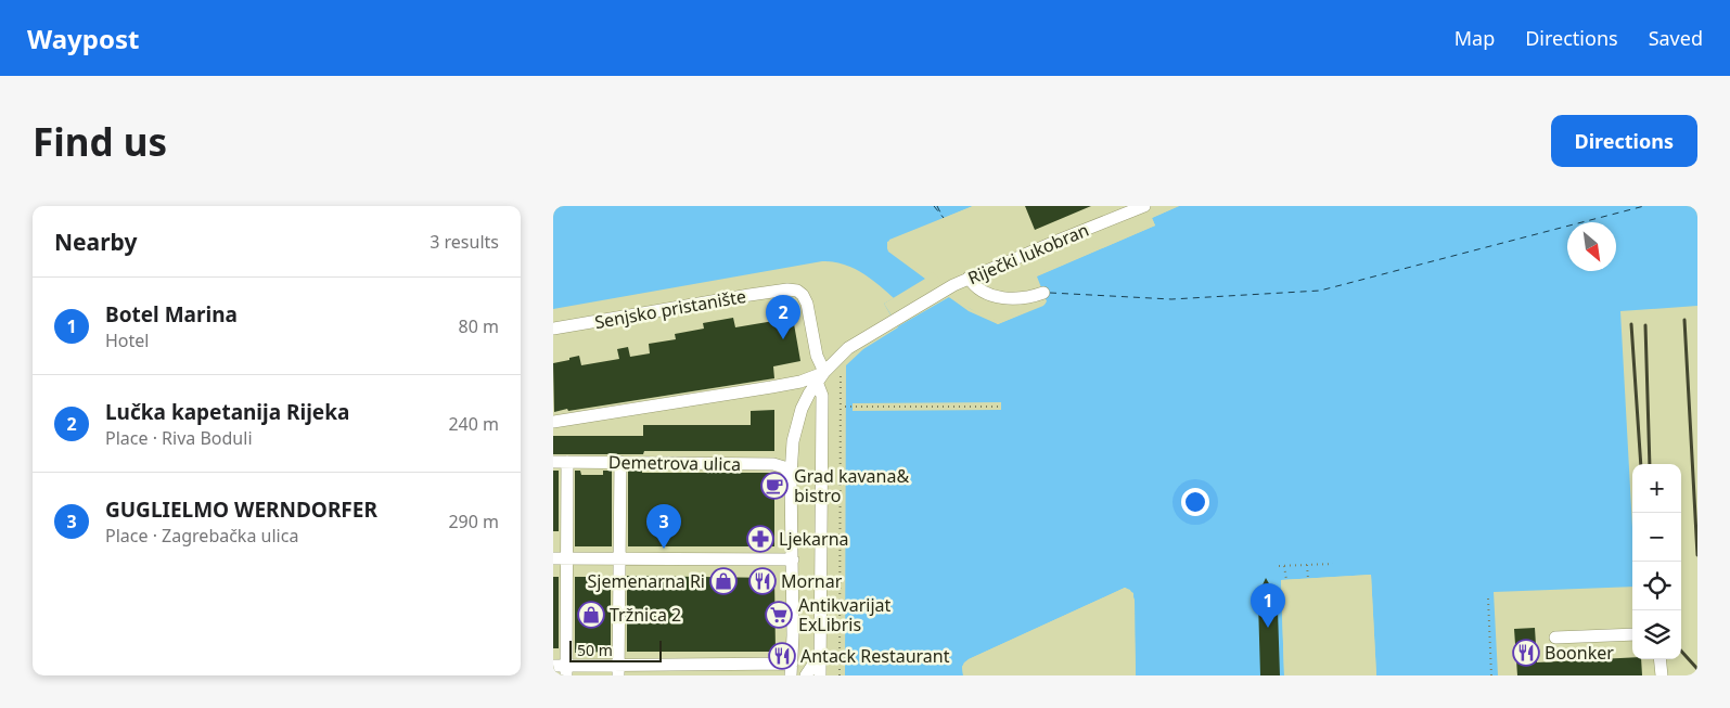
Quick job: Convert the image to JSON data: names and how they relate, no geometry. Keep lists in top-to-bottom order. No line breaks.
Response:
{"streets":{"street":["Riječki lukobran","Senjsko pristanište","Demetrova ulica"]},"crossings":[["Riječki lukobran","Senjsko pristanište"]],"places":{"cafe":["Grad kavana& bistro"],"pharmacy":["Ljekarna"],"shop":["Sjemenarna Ri","Tržnica 2"],"restaurant":["Mornar","Boonker","Antack Restaurant"],"supermarket":["Antikvarijat ExLibris"]},"scale_bar":"50 m","north":"bottom right","page":{"header":"Waypost","nav":["Map","Directions","Saved"],"buttons":"Directions","title":"Find us","heading":["Nearby","3 results"],"list":[{"mark":"1","name":"Botel Marina","note":"Hotel","value":"80 m"},{"mark":"2","name":"Lučka kapetanija Rijeka","note":"Place · Riva Boduli","value":"240 m"},{"mark":"3","name":"GUGLIELMO WERNDORFER","note":"Place · Zagrebačka ulica","value":"290 m"}],"pins":["2","3","1"],"map_buttons":["+","−"],"scale":"50 m"}}
